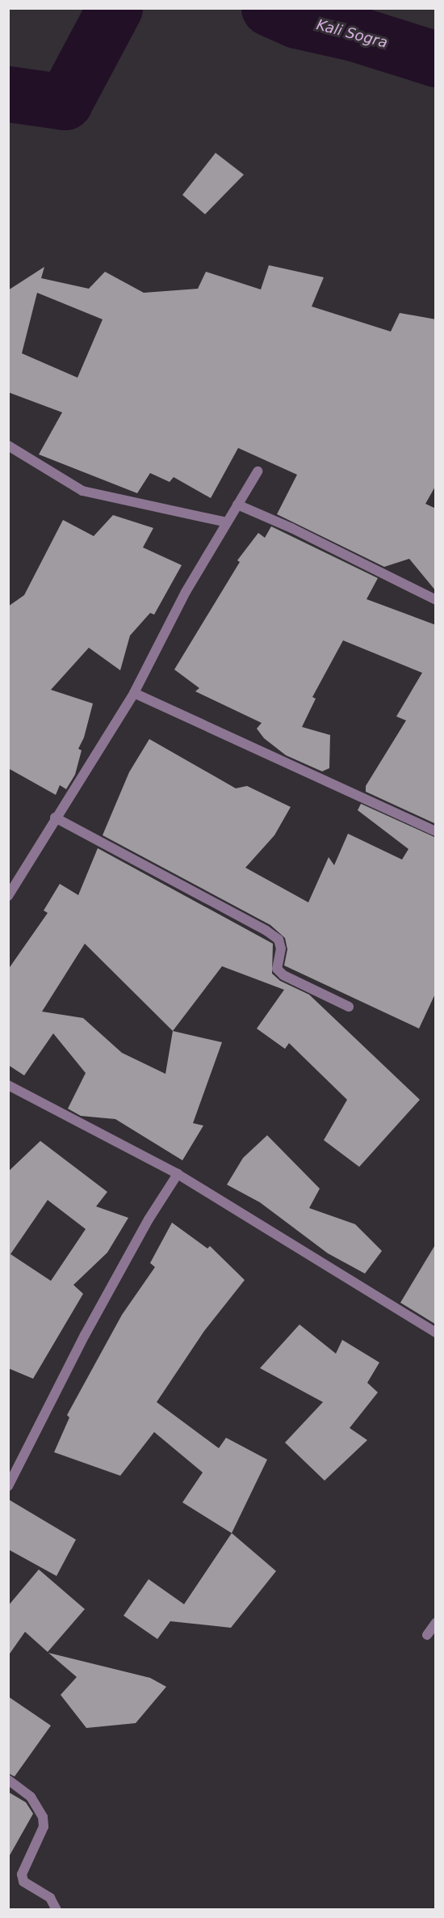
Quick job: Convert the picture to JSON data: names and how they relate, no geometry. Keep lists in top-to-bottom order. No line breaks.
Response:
{"water":["Kali Sogra"]}
